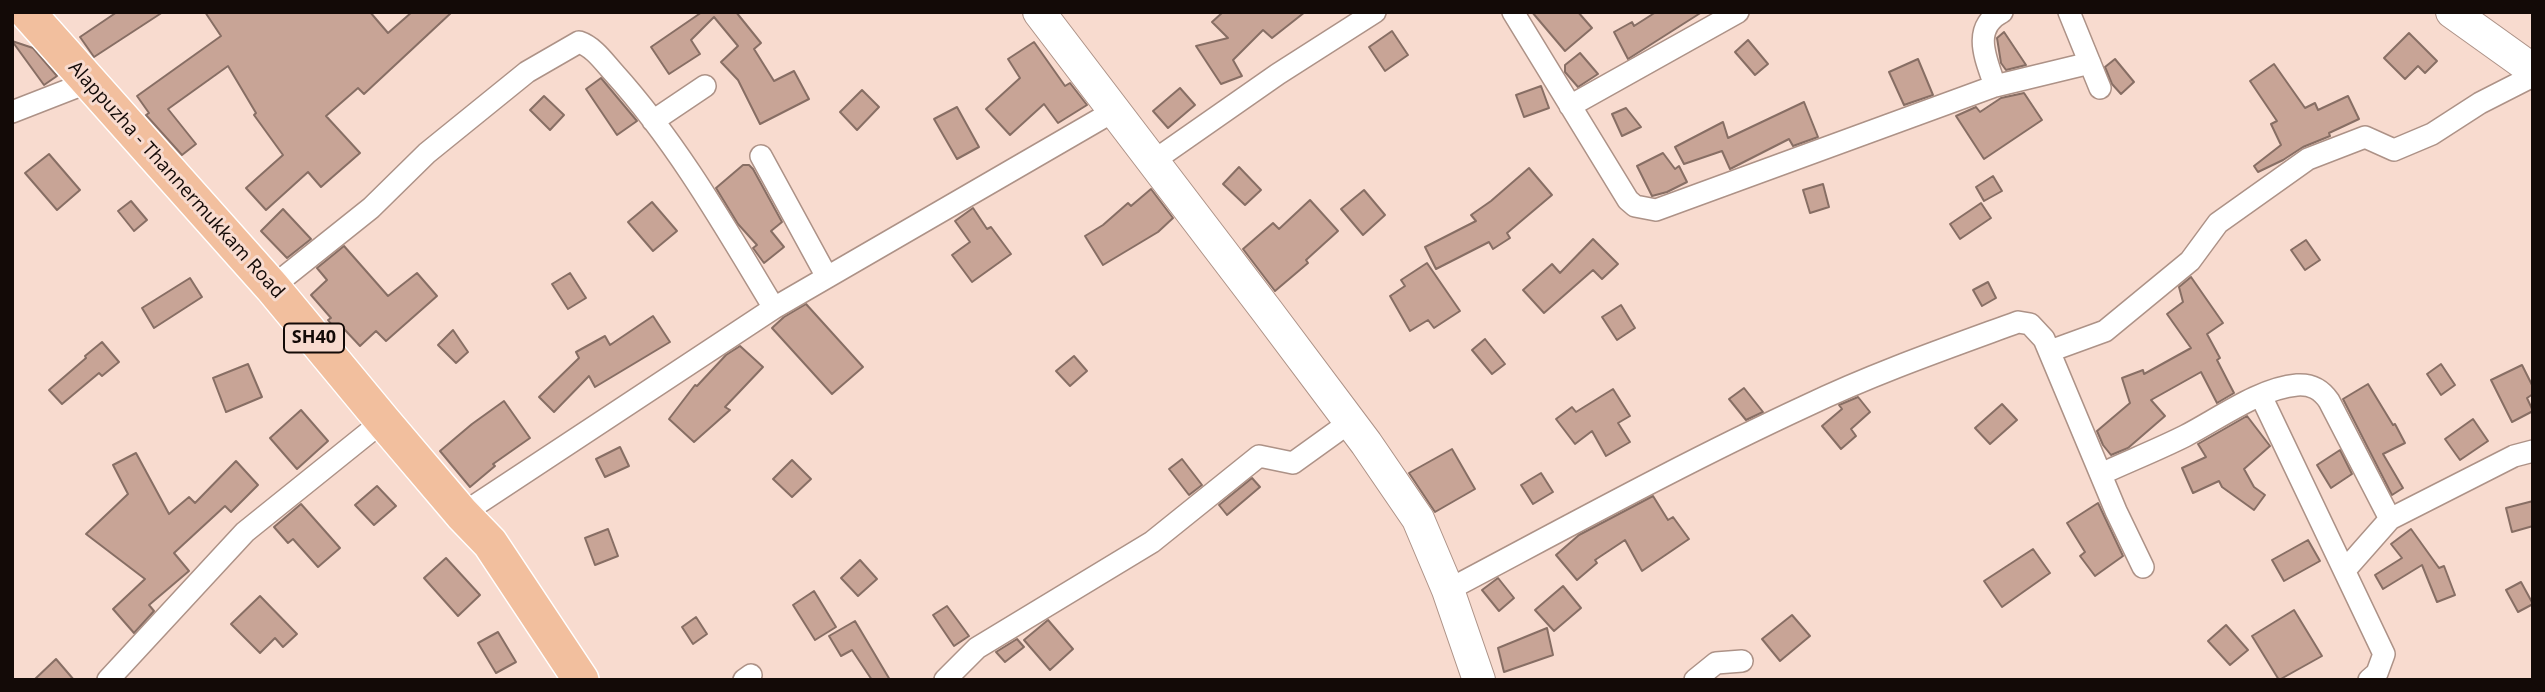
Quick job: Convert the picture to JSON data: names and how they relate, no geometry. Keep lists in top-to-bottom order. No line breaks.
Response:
{"streets":{"main road":["Alappuzha - Thannermukkam Road","SH40"]}}
